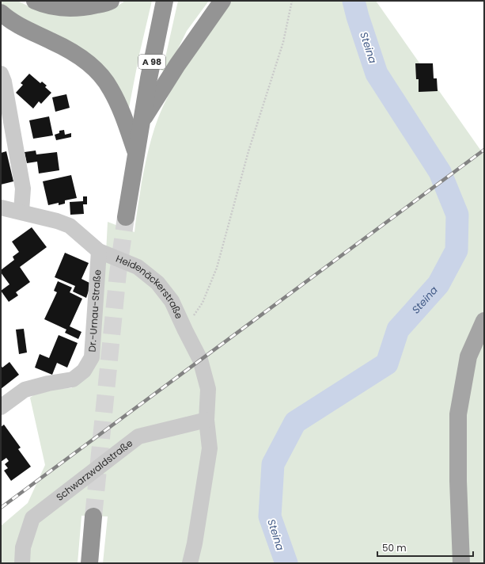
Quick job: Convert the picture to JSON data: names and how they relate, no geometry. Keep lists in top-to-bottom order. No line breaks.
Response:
{"streets":{"highway":["A 98"],"street":["Heidenäckerstraße","Dr.-Urnau-Straße","Schwarzwaldstraße"]},"crossings":[["Heidenäckerstraße","Dr.-Urnau-Straße"],["Heidenäckerstraße","Schwarzwaldstraße"]],"water":["Steina"],"scale_bar":"50 m"}
